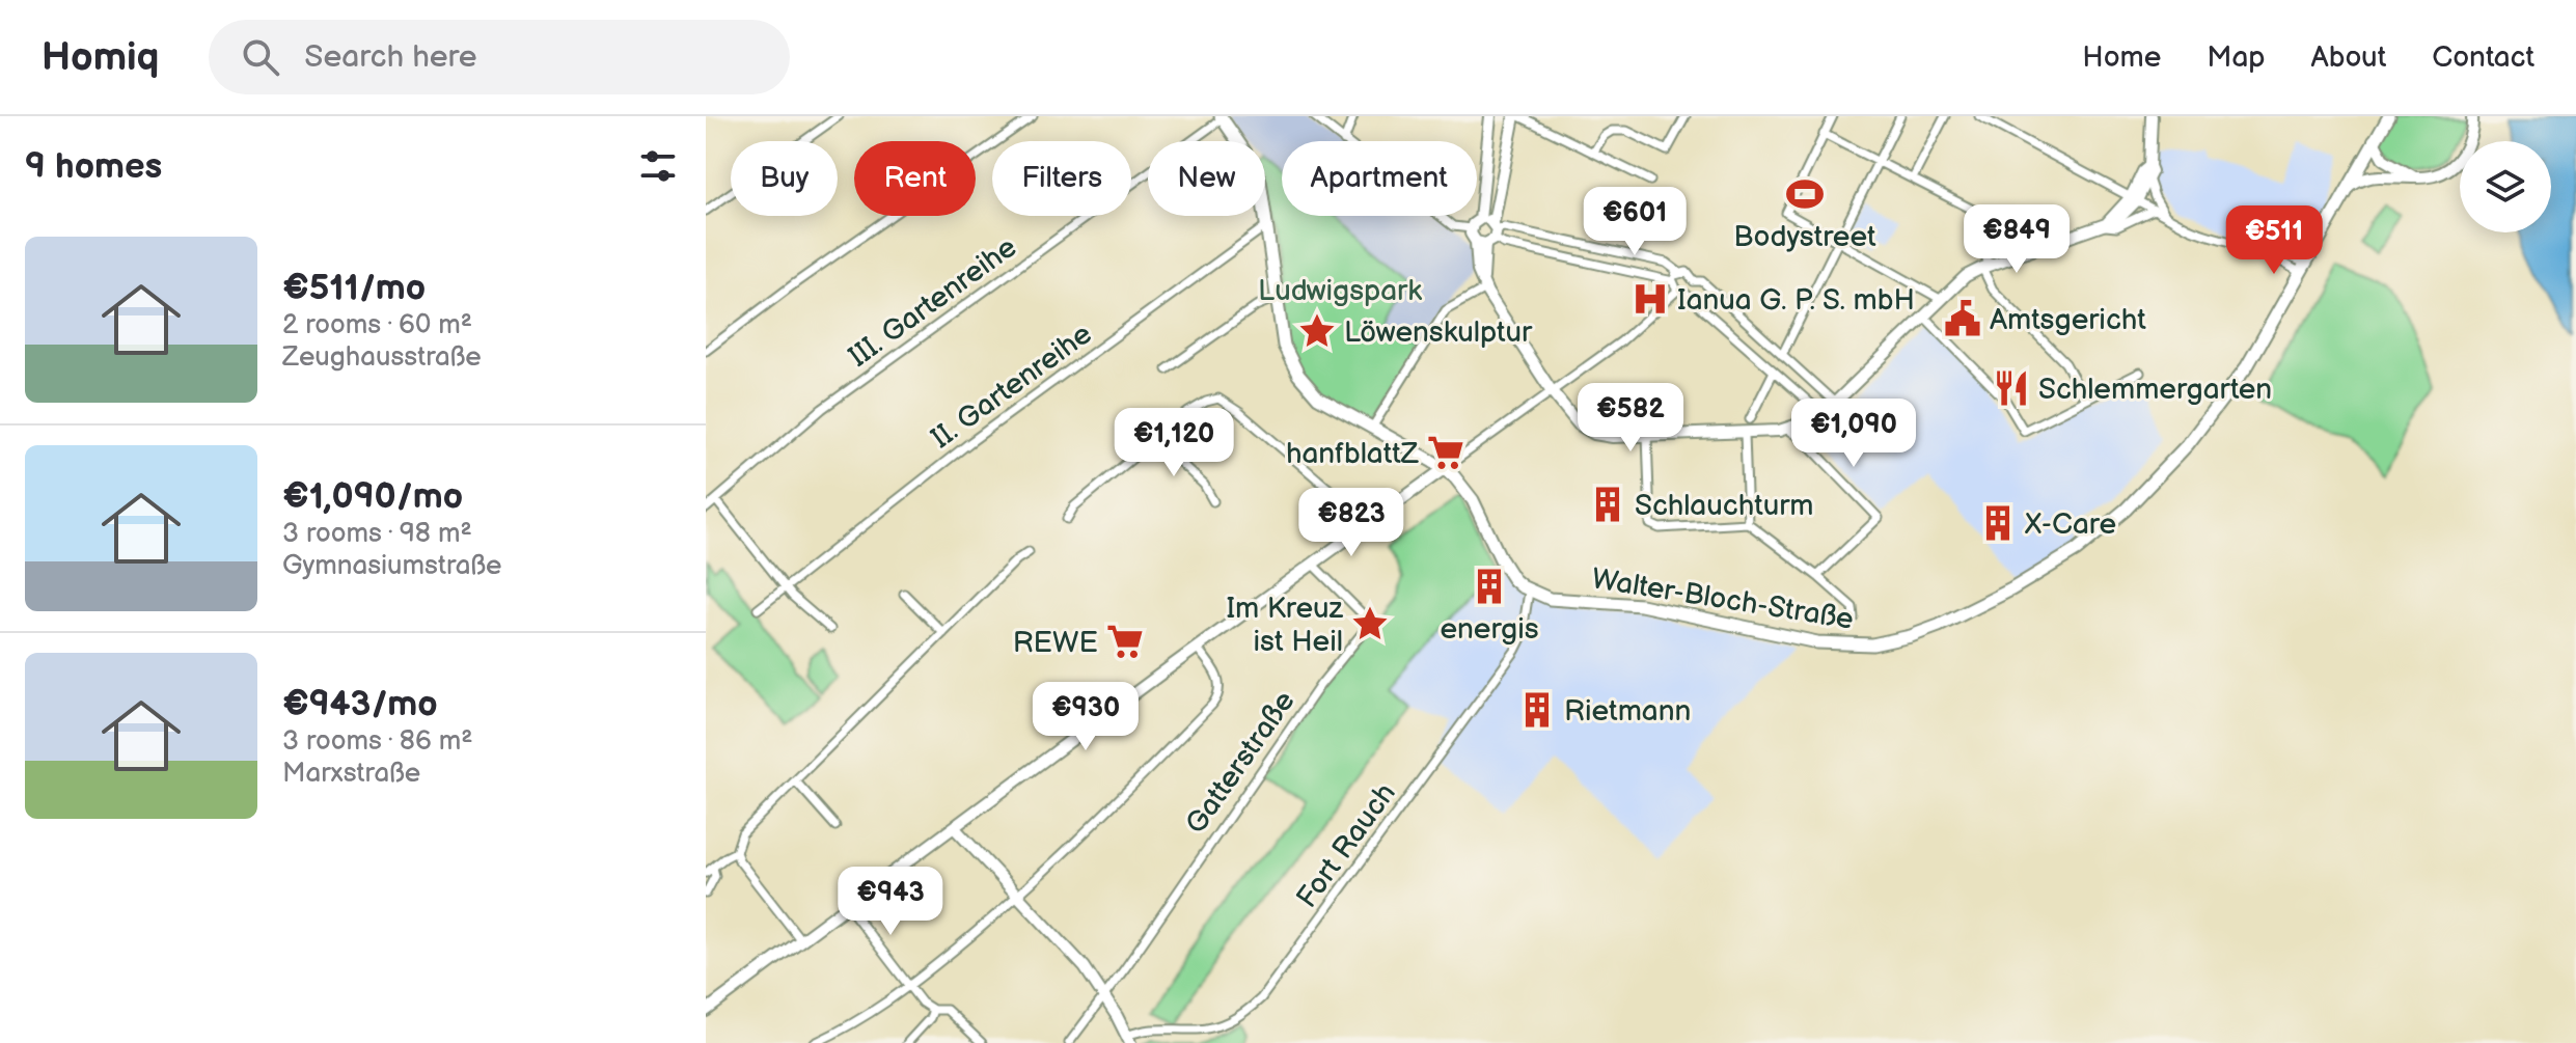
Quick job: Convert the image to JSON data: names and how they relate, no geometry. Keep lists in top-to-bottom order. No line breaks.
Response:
{"streets":{"main road":["Walter-Bloch-Straße"],"street":["III. Gartenreihe","II. Gartenreihe","Gatterstraße","Fort Rauch"]},"crossings":[["Walter-Bloch-Straße","Fort Rauch"]],"parks":["Ludwigspark"],"places":{"sports":["Bodystreet"],"hospital":["Ianua G. P. S. mbH"],"public building":["Amtsgericht"],"place":["Löwenskulptur","Im Kreuz ist Heil"],"restaurant":["Schlemmergarten"],"supermarket":["hanfblattZ","REWE"],"building":["Schlauchturm","X-Care","energis","Rietmann"]},"page":{"header":"Homiq","search":"Search here","nav":["Home","Map","About","Contact"],"heading":"9 homes","chip":["Buy","Rent","Filters","New","Apartment"],"price":["€601","€849","€511","€582","€1,090","€1,120","€823","€930","€943"],"list":[{"name":"€511/mo","note":"2 rooms · 60 m² · Zeughausstraße"},{"name":"€1,090/mo","note":"3 rooms · 98 m² · Gymnasiumstraße"},{"name":"€943/mo","note":"3 rooms · 86 m² · Marxstraße"}]}}
